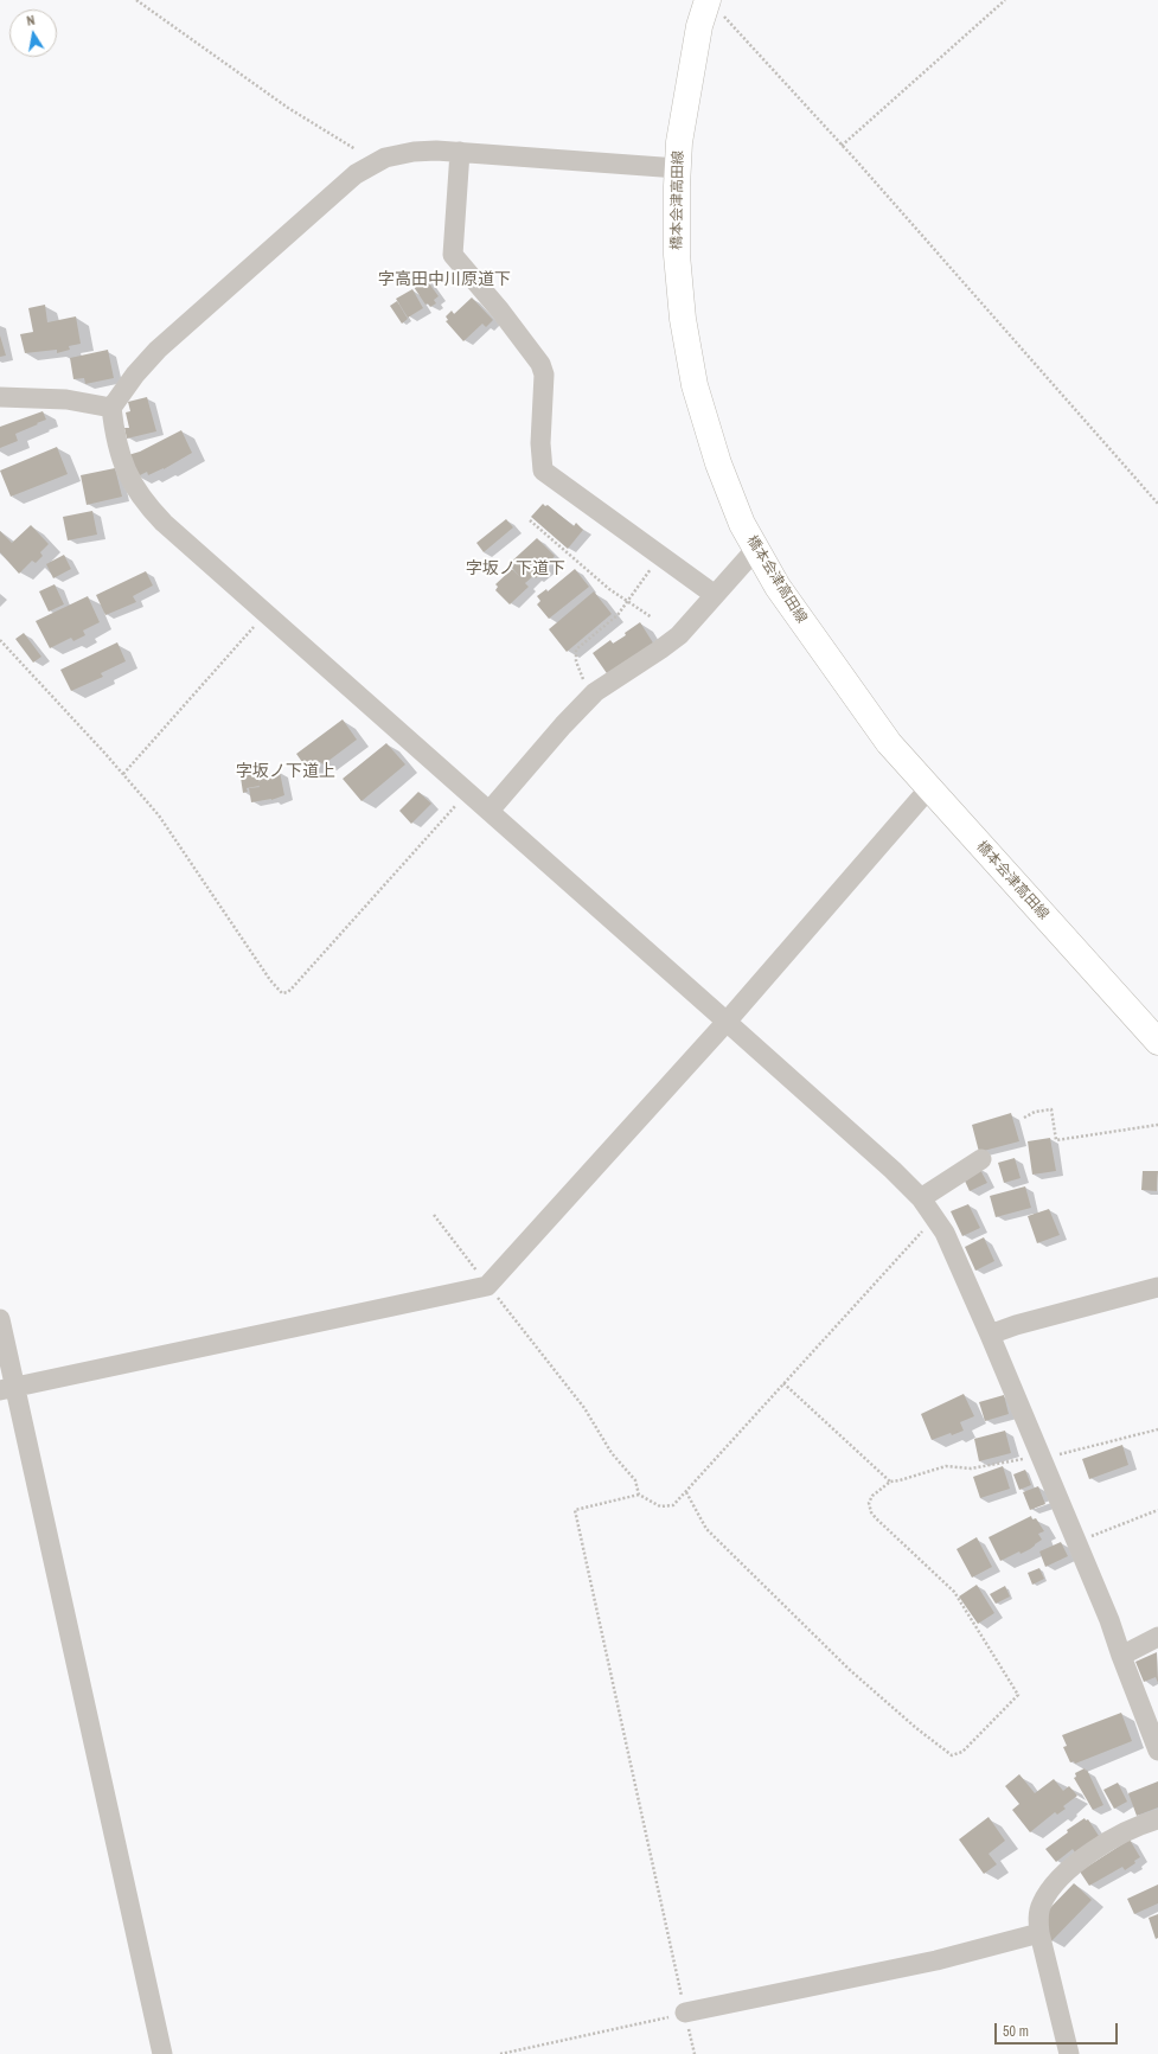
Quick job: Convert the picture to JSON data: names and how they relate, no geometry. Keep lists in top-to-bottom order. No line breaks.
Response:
{"streets":{"main road":["橋本会津高田線"]},"districts":["字高田中川原道下","字坂ノ下道下","字坂ノ下道上"],"scale_bar":"50 m","north":"top"}
